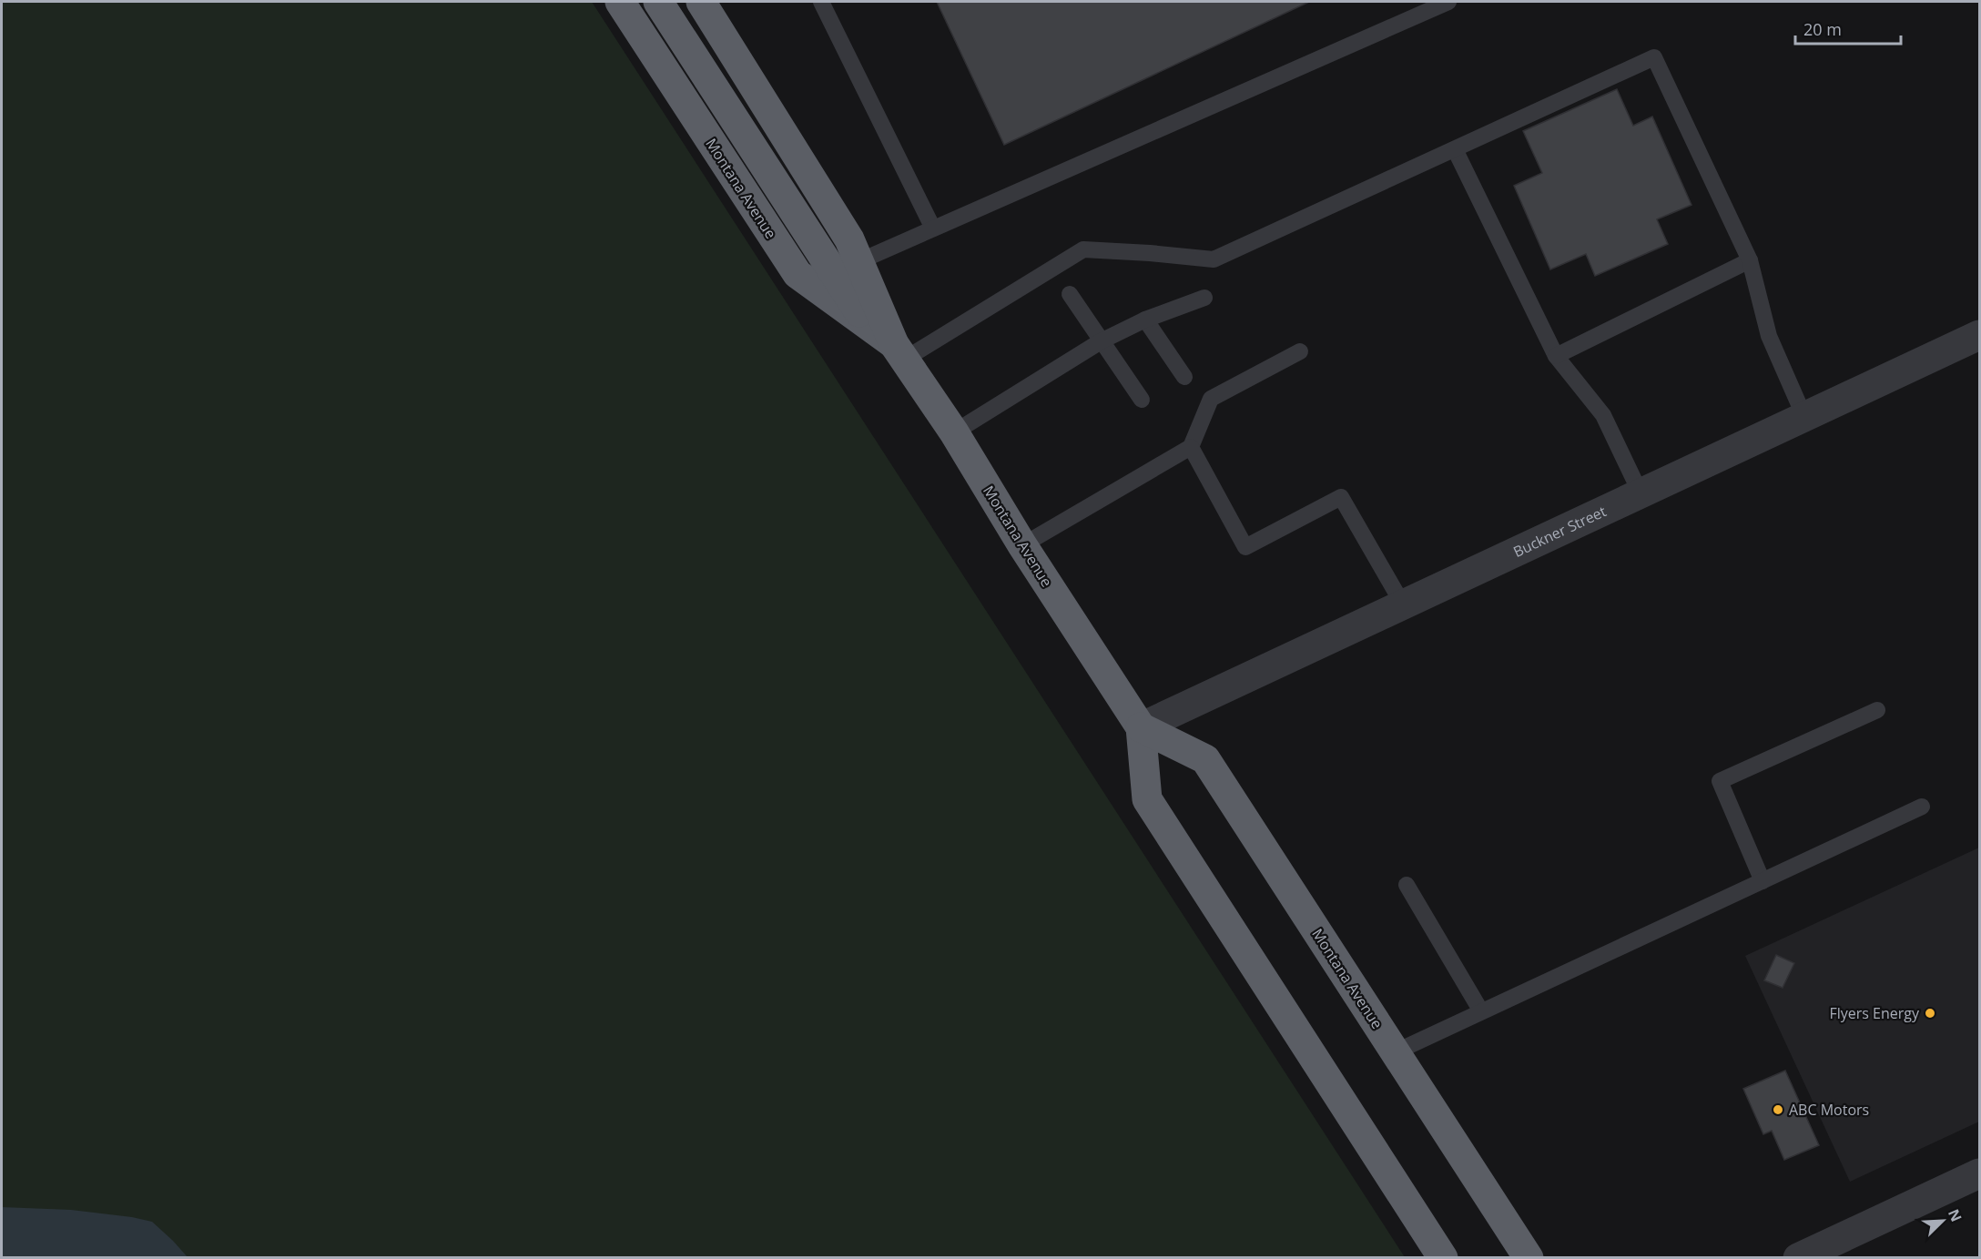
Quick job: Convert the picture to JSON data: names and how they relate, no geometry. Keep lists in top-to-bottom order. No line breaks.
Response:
{"streets":{"highway":["Montana Avenue"],"street":["Buckner Street"]},"crossings":[["Montana Avenue","Buckner Street"]],"places":["Flyers Energy","ABC Motors"],"scale_bar":"20 m","north":"top right"}
